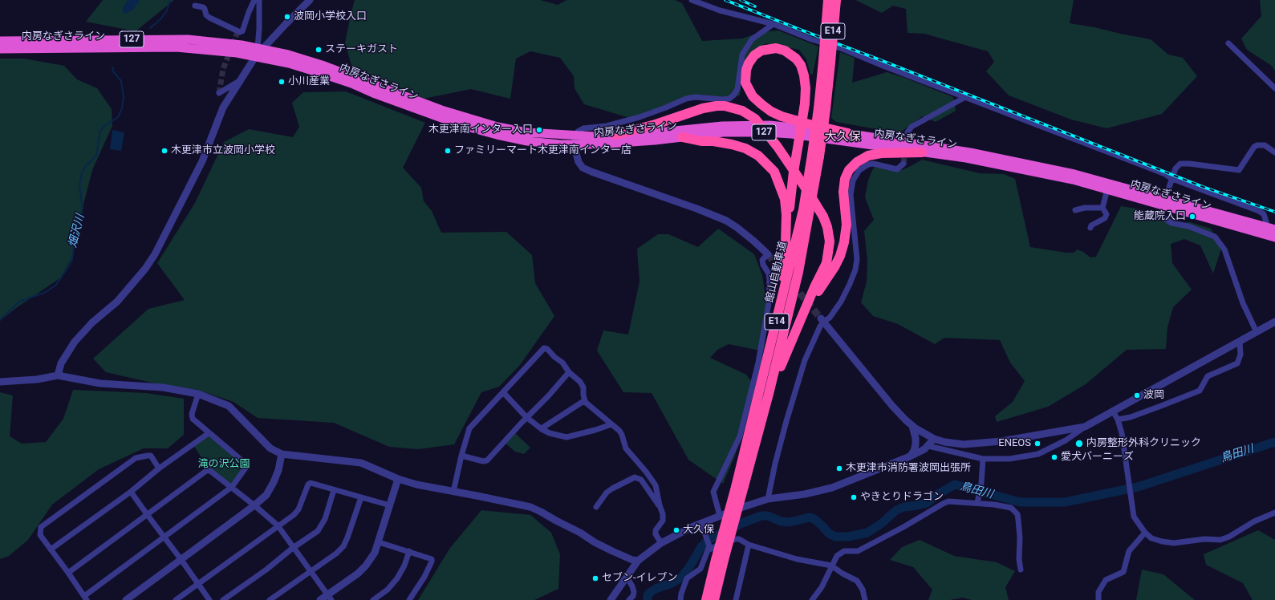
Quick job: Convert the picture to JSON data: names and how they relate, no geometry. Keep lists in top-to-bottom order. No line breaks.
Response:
{"streets":{"highway":["E14","内房なぎさライン","127","館山自動車道"]},"districts":["大久保"],"water":["畑沢川","鳥田川"],"parks":["滝の沢公園"],"places":["波岡小学校入口","ステーキガスト","小川産業","木更津南インター入口","木更津市立波岡小学校","ファミリーマート木更津南インター店","能蔵院入口","波岡","ENEOS","内房整形外科クリニック","愛犬バーニーズ","木更津市消防署波岡出張所","やきとりドラゴン","大久保","セブン-イレブン"]}
